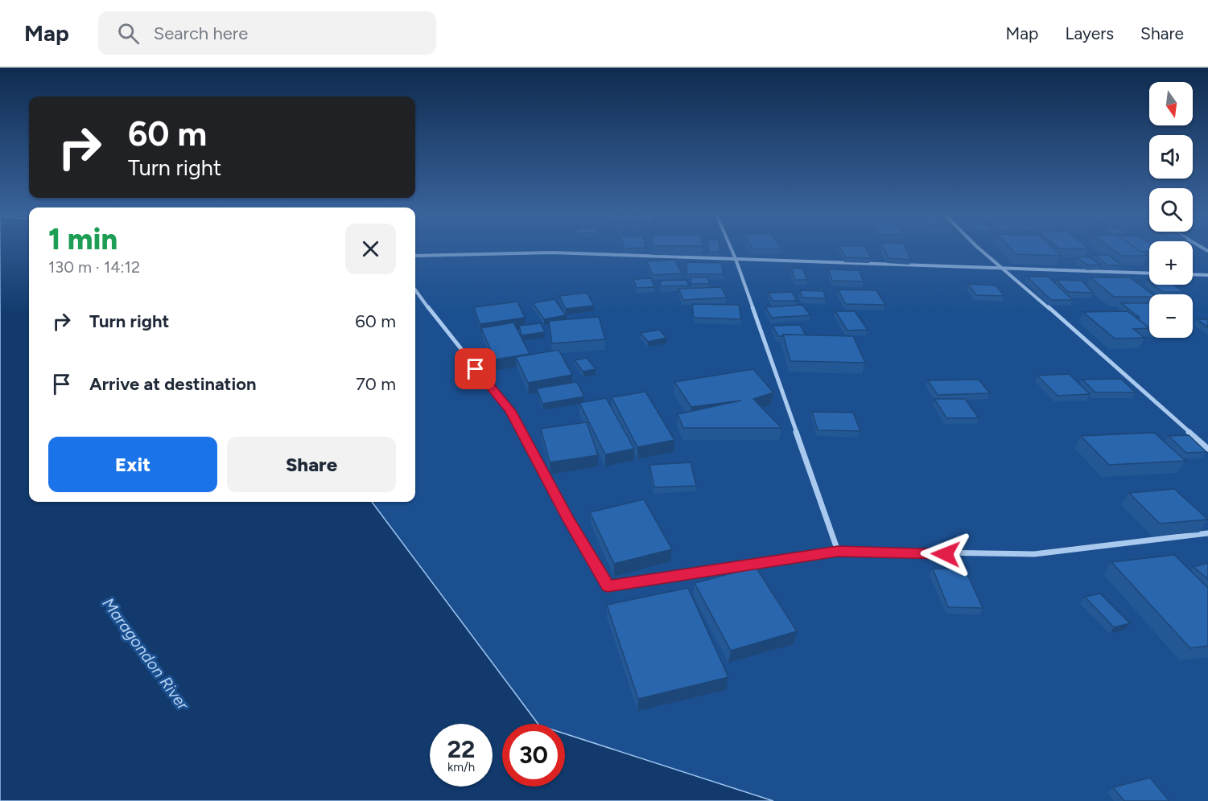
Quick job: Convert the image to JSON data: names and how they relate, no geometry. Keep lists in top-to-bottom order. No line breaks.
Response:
{"water":["Maragondon River"],"north":"bottom","page":{"header":"Map","search":"Search here","nav":["Map","Layers","Share"],"map_buttons":["+","−"],"turn":["60 m","Turn right"],"heading":["1 min","130 m · 14:12"],"list":[{"name":"Turn right","value":"60 m"},{"name":"Arrive at destination","value":"70 m"}],"buttons":["Exit","Share"],"speed":"22 km/h","limit":"30"}}
